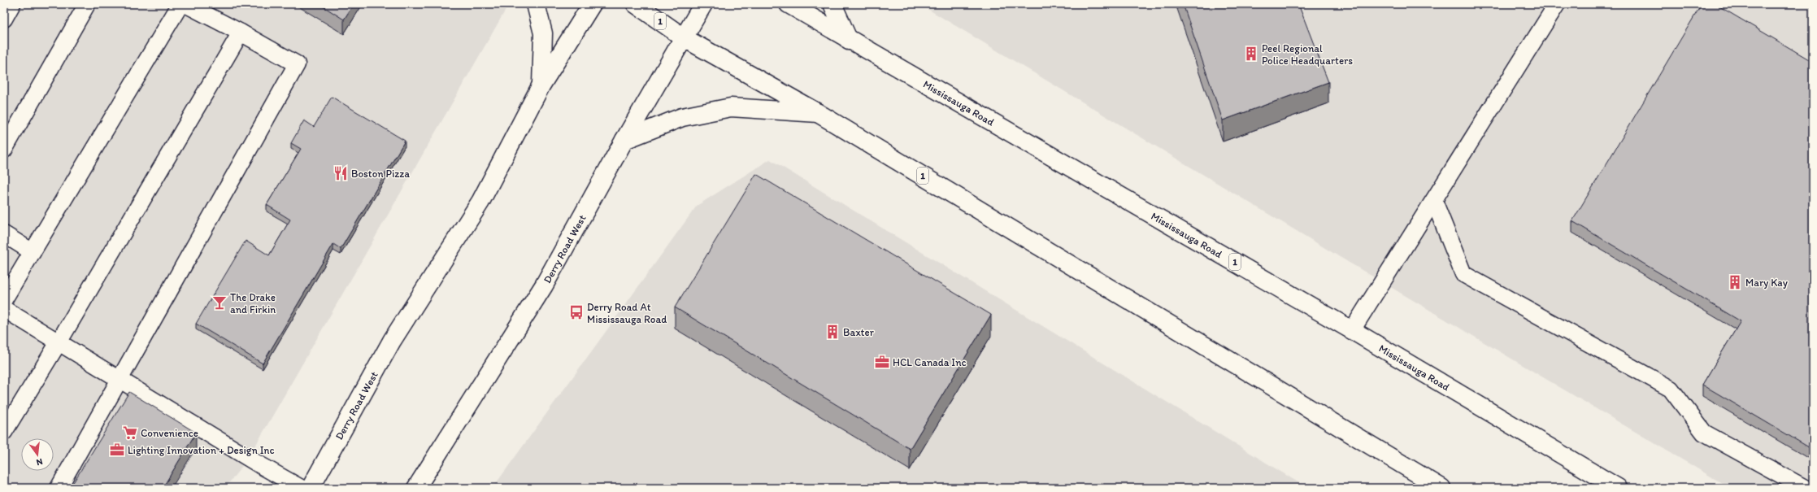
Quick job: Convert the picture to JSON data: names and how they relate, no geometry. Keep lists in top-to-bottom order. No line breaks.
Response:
{"streets":{"main road":["1","Mississauga Road","Derry Road West"]},"crossings":[["1","Derry Road West"]],"places":{"building":["Peel Regional Police Headquarters","Mary Kay","Baxter"],"restaurant":["Boston Pizza"],"bar":["The Drake and Firkin"],"bus stop":["Derry Road At Mississauga Road"],"office":["HCL Canada Inc","Lighting Innovation + Design Inc"],"supermarket":["Convenience"]},"north":"bottom"}
